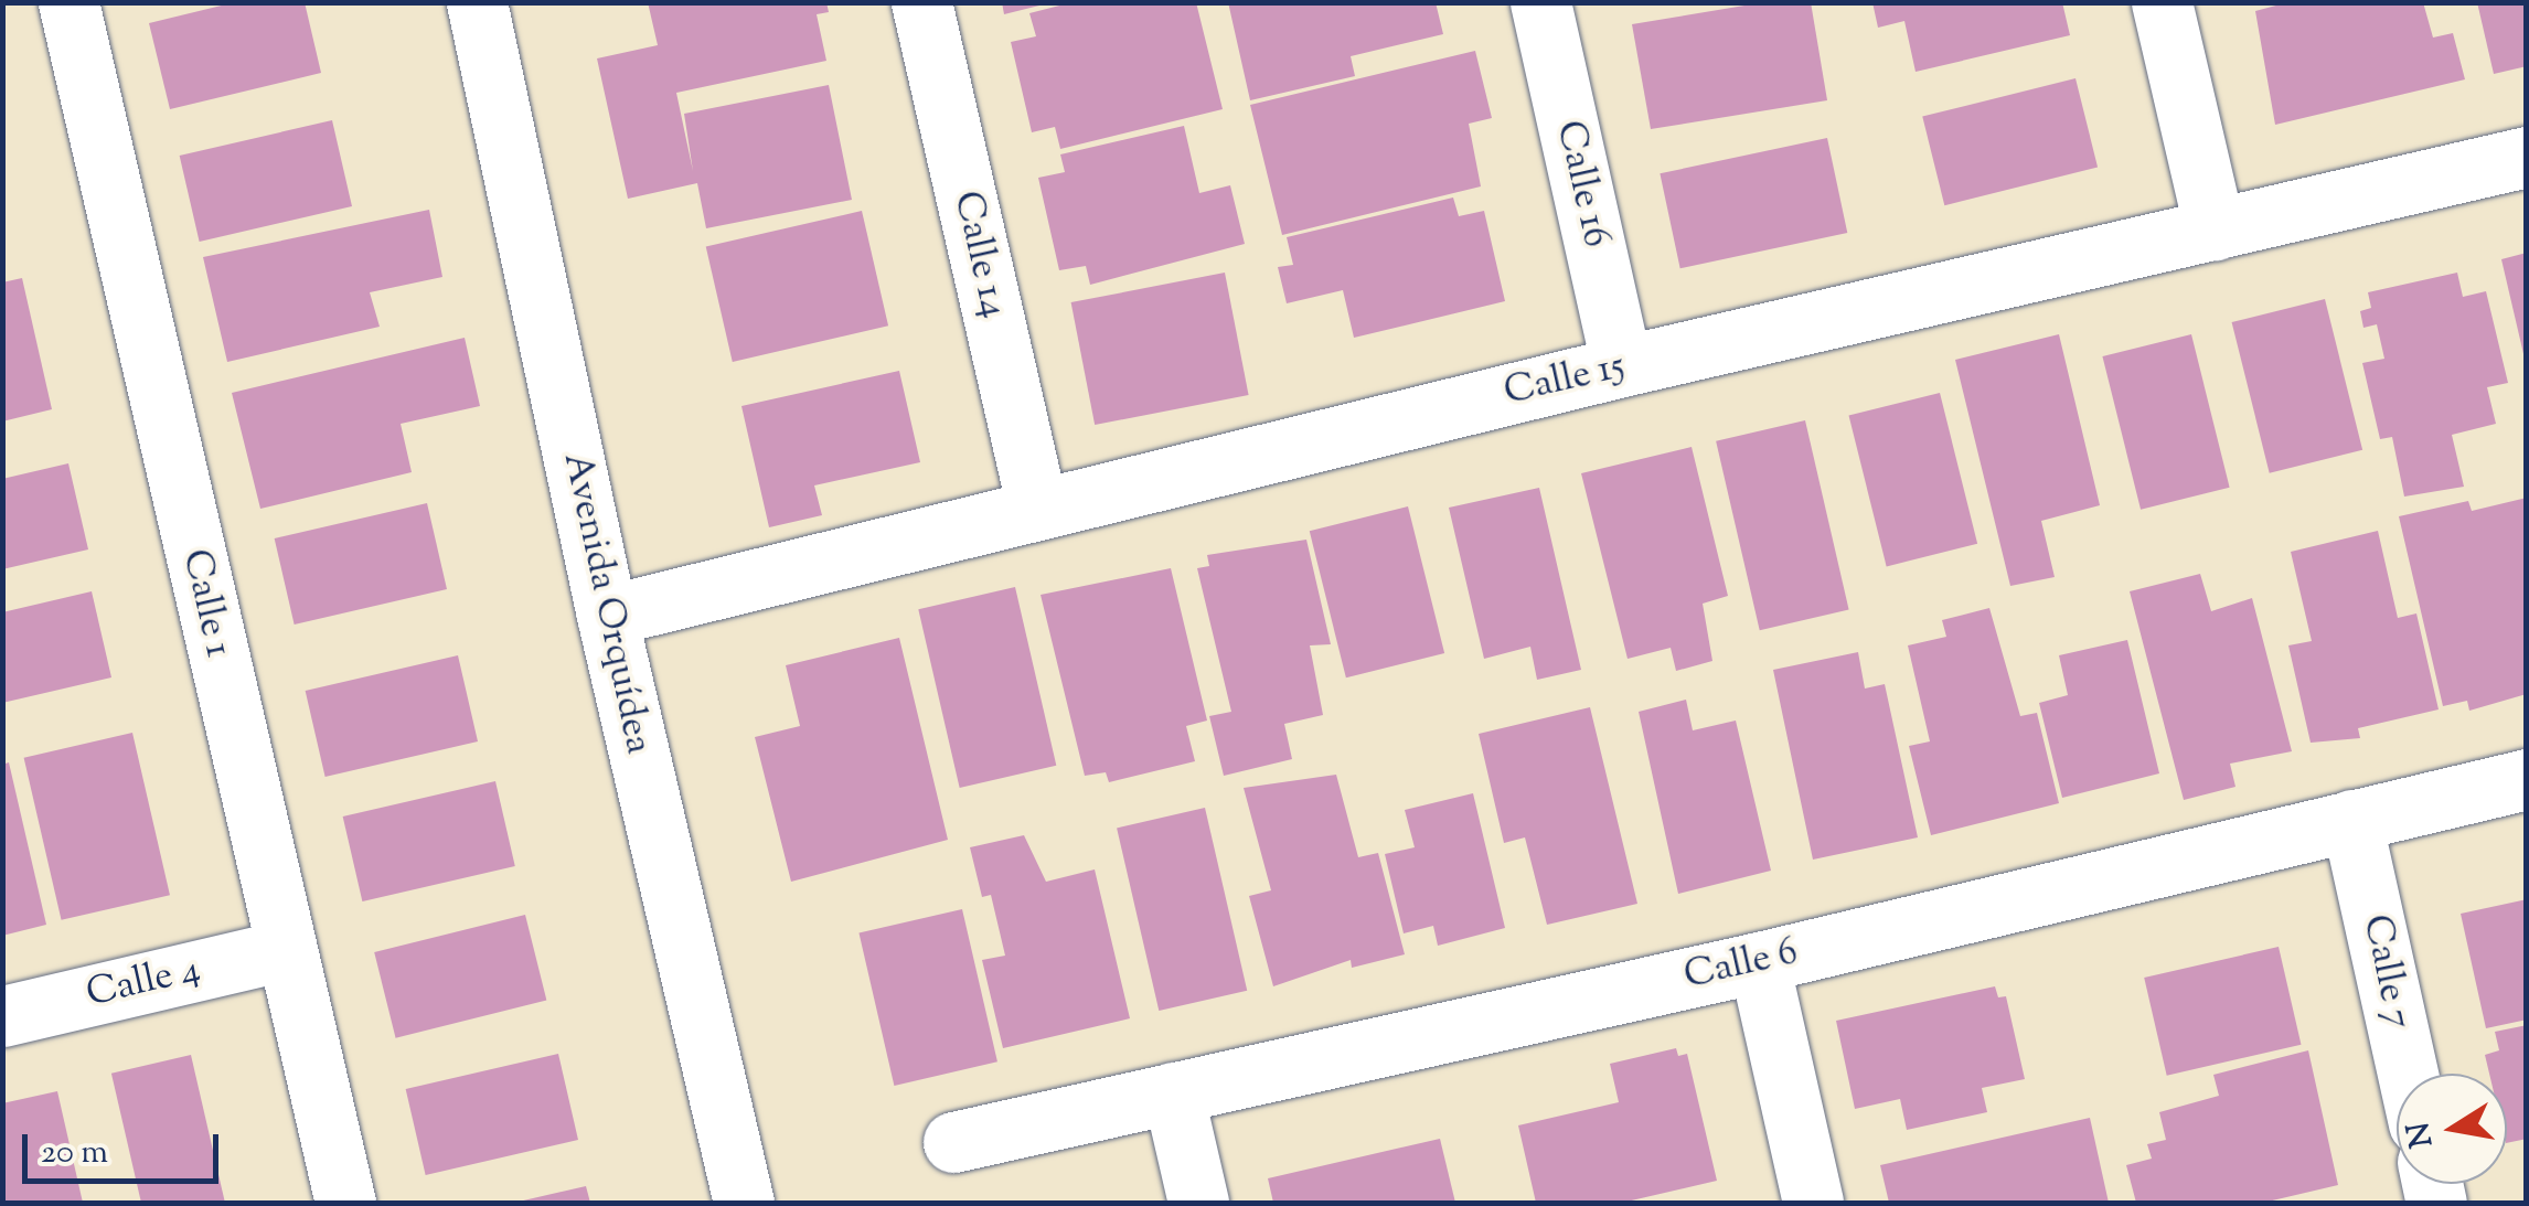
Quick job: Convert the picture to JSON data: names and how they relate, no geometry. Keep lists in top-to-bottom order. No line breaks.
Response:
{"streets":{"street":["Calle 16","Calle 14","Calle 15","Calle 1","Avenida Orquídea","Calle 6","Calle 7","Calle 4"]},"crossings":[["Calle 16","Calle 15"],["Calle 14","Calle 15"],["Calle 15","Avenida Orquídea"],["Calle 1","Calle 4"],["Calle 6","Calle 7"]],"scale_bar":"20 m","north":"left"}
